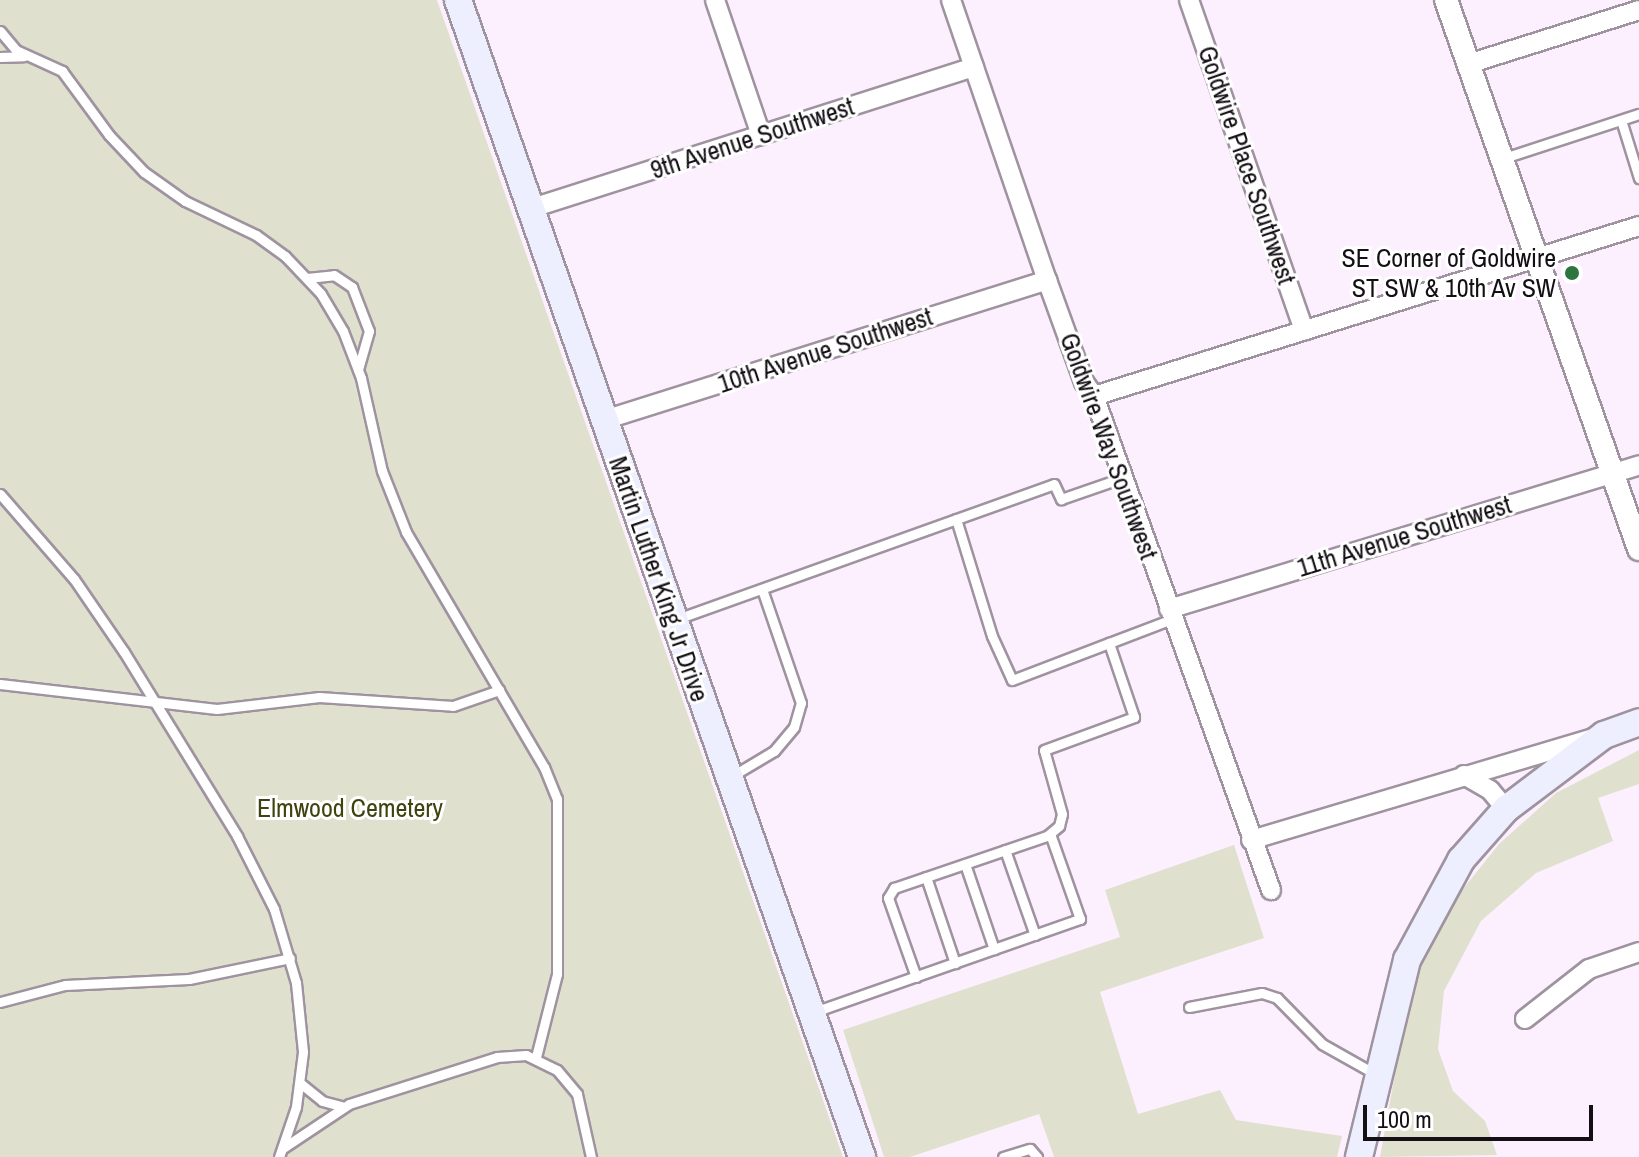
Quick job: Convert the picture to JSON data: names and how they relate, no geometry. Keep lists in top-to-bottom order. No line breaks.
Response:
{"streets":{"main road":["Martin Luther King Jr Drive"],"street":["9th Avenue Southwest","Goldwire Place Southwest","10th Avenue Southwest","Goldwire Way Southwest","11th Avenue Southwest"]},"crossings":[["9th Avenue Southwest","Goldwire Way Southwest"],["9th Avenue Southwest","Martin Luther King Jr Drive"],["10th Avenue Southwest","Goldwire Way Southwest"],["10th Avenue Southwest","Martin Luther King Jr Drive"],["Goldwire Way Southwest","11th Avenue Southwest"]],"parks":["Elmwood Cemetery"],"places":["SE Corner of Goldwire ST SW & 10th Av SW"],"scale_bar":"100 m"}
